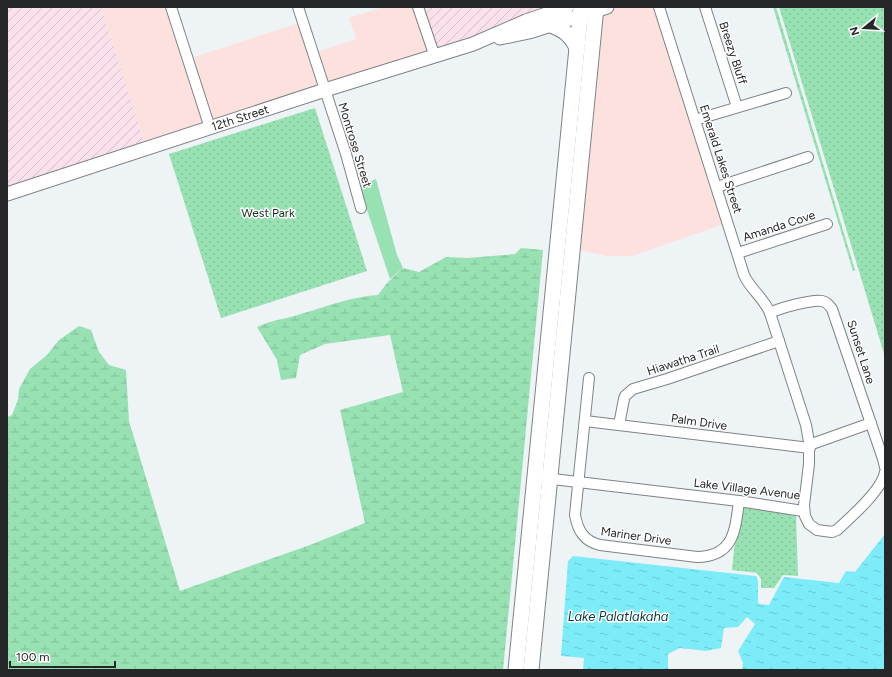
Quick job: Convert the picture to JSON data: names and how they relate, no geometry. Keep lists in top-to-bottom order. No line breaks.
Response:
{"streets":{"main road":["12th Street"],"street":["Breezy Bluff","Montrose Street","Emerald Lakes Street","Amanda Cove","Sunset Lane","Hiawatha Trail","Palm Drive","Lake Village Avenue","Mariner Drive"]},"crossings":[["12th Street","Montrose Street"],["Emerald Lakes Street","Amanda Cove"],["Emerald Lakes Street","Sunset Lane"],["Emerald Lakes Street","Lake Village Avenue"],["Sunset Lane","Palm Drive"],["Sunset Lane","Lake Village Avenue"],["Hiawatha Trail","Palm Drive"],["Hiawatha Trail","Lake Village Avenue"],["Palm Drive","Lake Village Avenue"],["Palm Drive","Mariner Drive"],["Lake Village Avenue","Mariner Drive"]],"water":["Lake Palatlakaha"],"parks":["West Park"],"scale_bar":"100 m","north":"left"}
